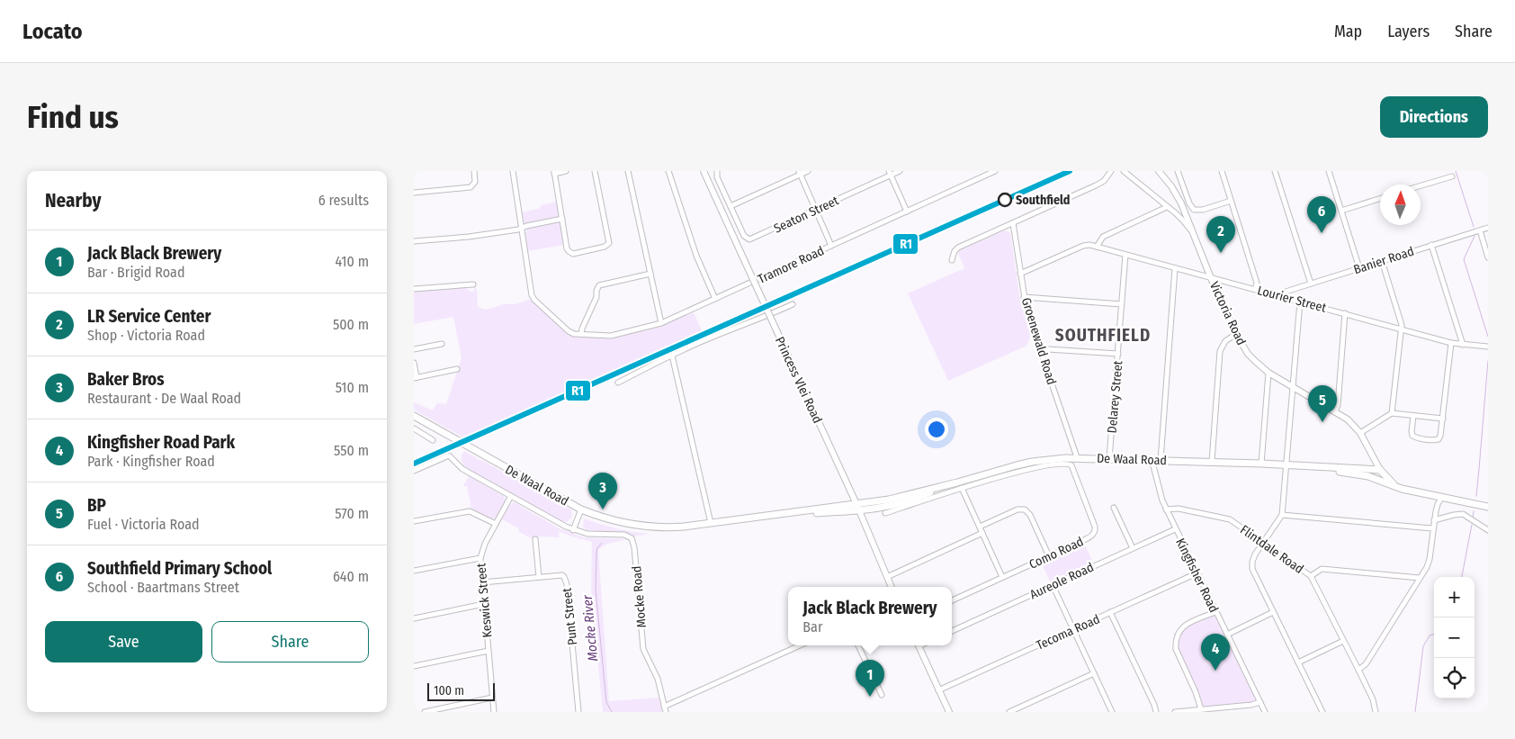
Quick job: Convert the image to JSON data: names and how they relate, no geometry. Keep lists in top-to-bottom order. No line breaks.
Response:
{"streets":{"main road":["Victoria Road","De Waal Road"],"street":["Seaton Street","Banier Road","Tramore Road","Lourier Street","Groenewald Road","Princess Vlei Road","Delarey Street","Flintdale Road","Como Road","Kingfisher Road","Aureole Road","Mocke Road","Keswick Street","Punt Street","Tecoma Road"]},"crossings":[["Banier Road","Lourier Street"],["Lourier Street","Victoria Road"],["Lourier Street","Delarey Street"],["Victoria Road","De Waal Road"],["Groenewald Road","De Waal Road"],["Princess Vlei Road","De Waal Road"],["Delarey Street","De Waal Road"],["De Waal Road","Como Road"],["De Waal Road","Kingfisher Road"],["Flintdale Road","Kingfisher Road"],["Kingfisher Road","Aureole Road"],["Kingfisher Road","Tecoma Road"],["Mocke Road","Keswick Street"],["Keswick Street","Punt Street"]],"districts":["SOUTHFIELD"],"water":["Mocke River"],"places":["Southfield"],"lines":["transit line R1"],"scale_bar":"100 m","north":"top","page":{"header":"Locato","nav":["Map","Layers","Share"],"buttons":["Directions",["Save","Share"]],"title":"Find us","heading":["Nearby","6 results"],"pins":["6","2","5","3","4","1"],"list":[{"mark":"1","name":"Jack Black Brewery","note":"Bar · Brigid Road","value":"410 m"},{"mark":"2","name":"LR Service Center","note":"Shop · Victoria Road","value":"500 m"},{"mark":"3","name":"Baker Bros","note":"Restaurant · De Waal Road","value":"510 m"},{"mark":"4","name":"Kingfisher Road Park","note":"Park · Kingfisher Road","value":"550 m"},{"mark":"5","name":"BP","note":"Fuel · Victoria Road","value":"570 m"},{"mark":"6","name":"Southfield Primary School","note":"School · Baartmans Street","value":"640 m"}],"map_buttons":["+","−"],"popup":["Jack Black Brewery","Bar"],"scale":"100 m"}}
